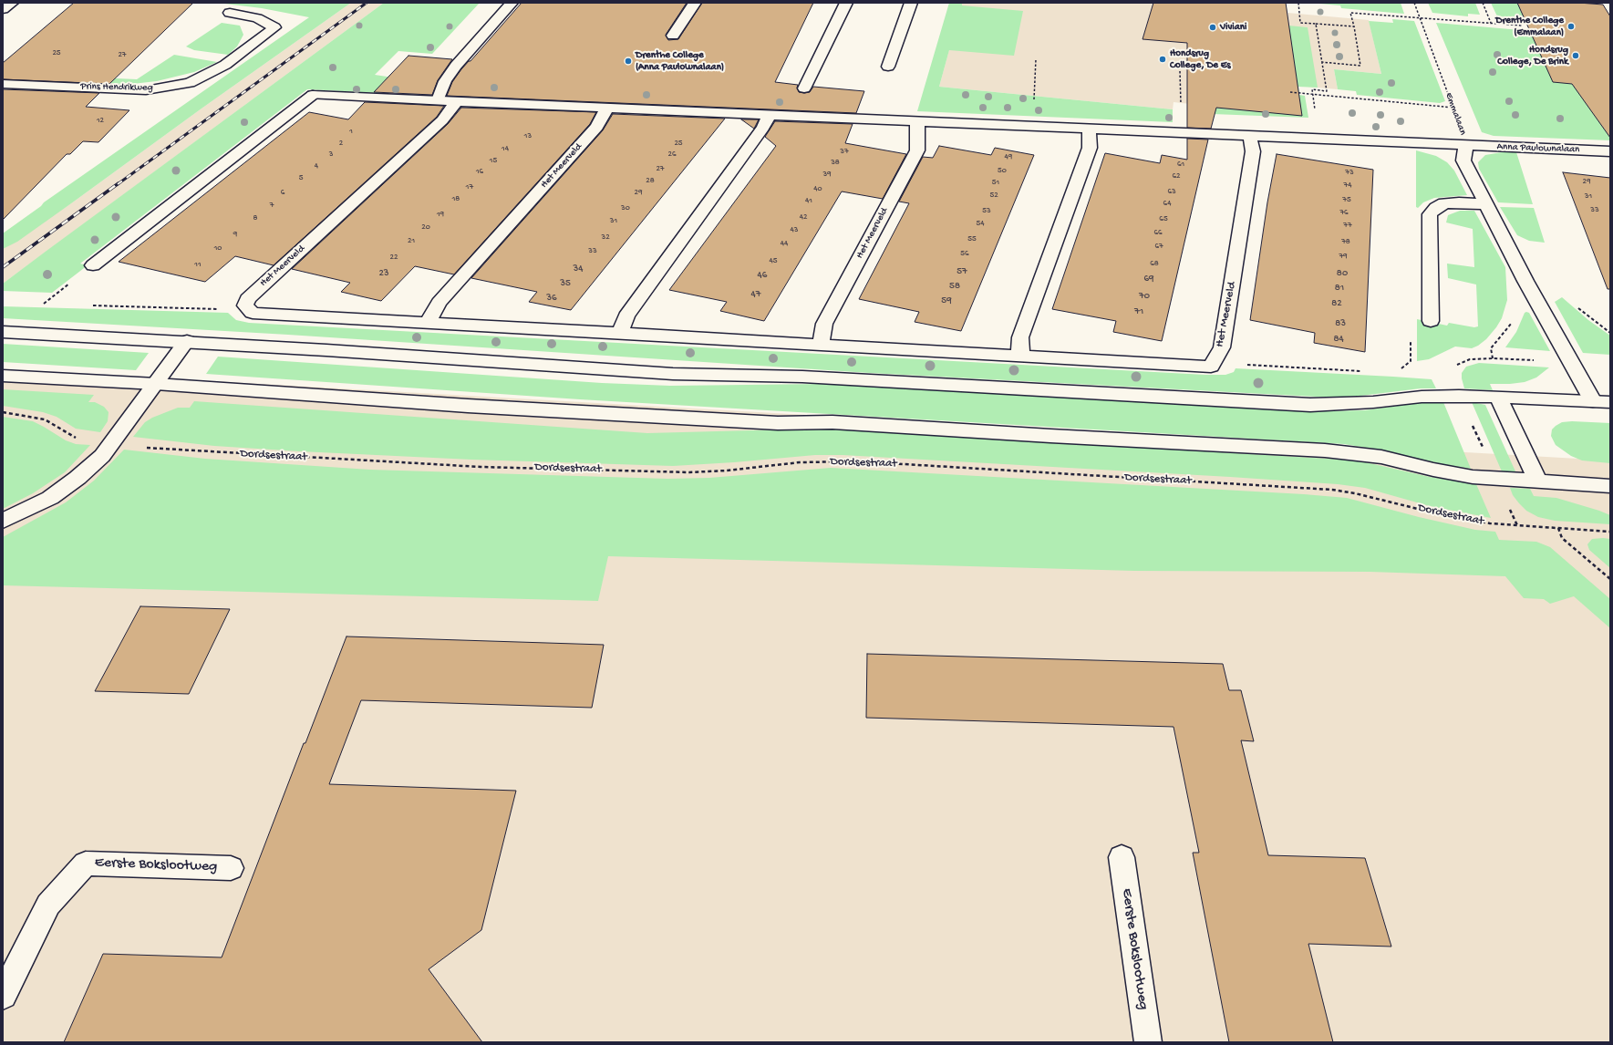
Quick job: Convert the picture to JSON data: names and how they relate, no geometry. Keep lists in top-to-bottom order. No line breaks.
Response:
{"streets":{"street":["Prins Hendrikweg","Emmalaan","Anna Paulownalaan","Het Meerveld","Eerste Bokslootweg"],"path":["Dordsestraat"]},"crossings":[["Emmalaan","Anna Paulownalaan"]],"places":["Drenthe College (Emmalaan)","Viviani","Hondsrug College, De Brink","Hondsrug College, De Es","Drenthe College (Anna Paulownalaan)"],"house_numbers":["25","27","12","1","13","2","25","14","37","3","26","49","15","38","61","4","27","50","16","73","39","62","5","28","29","51","74","17","40","63","6","29","52","31","18","75","41","64","7","30","33","53","76","19","42","8","65","31","54","77","20","43","66","9","32","55","21","78","44","67","10","33","56","79","22","45","68","11","34","57","23","80","46","69","35","58","81","47","70","36","59","82","71","83","84"]}
